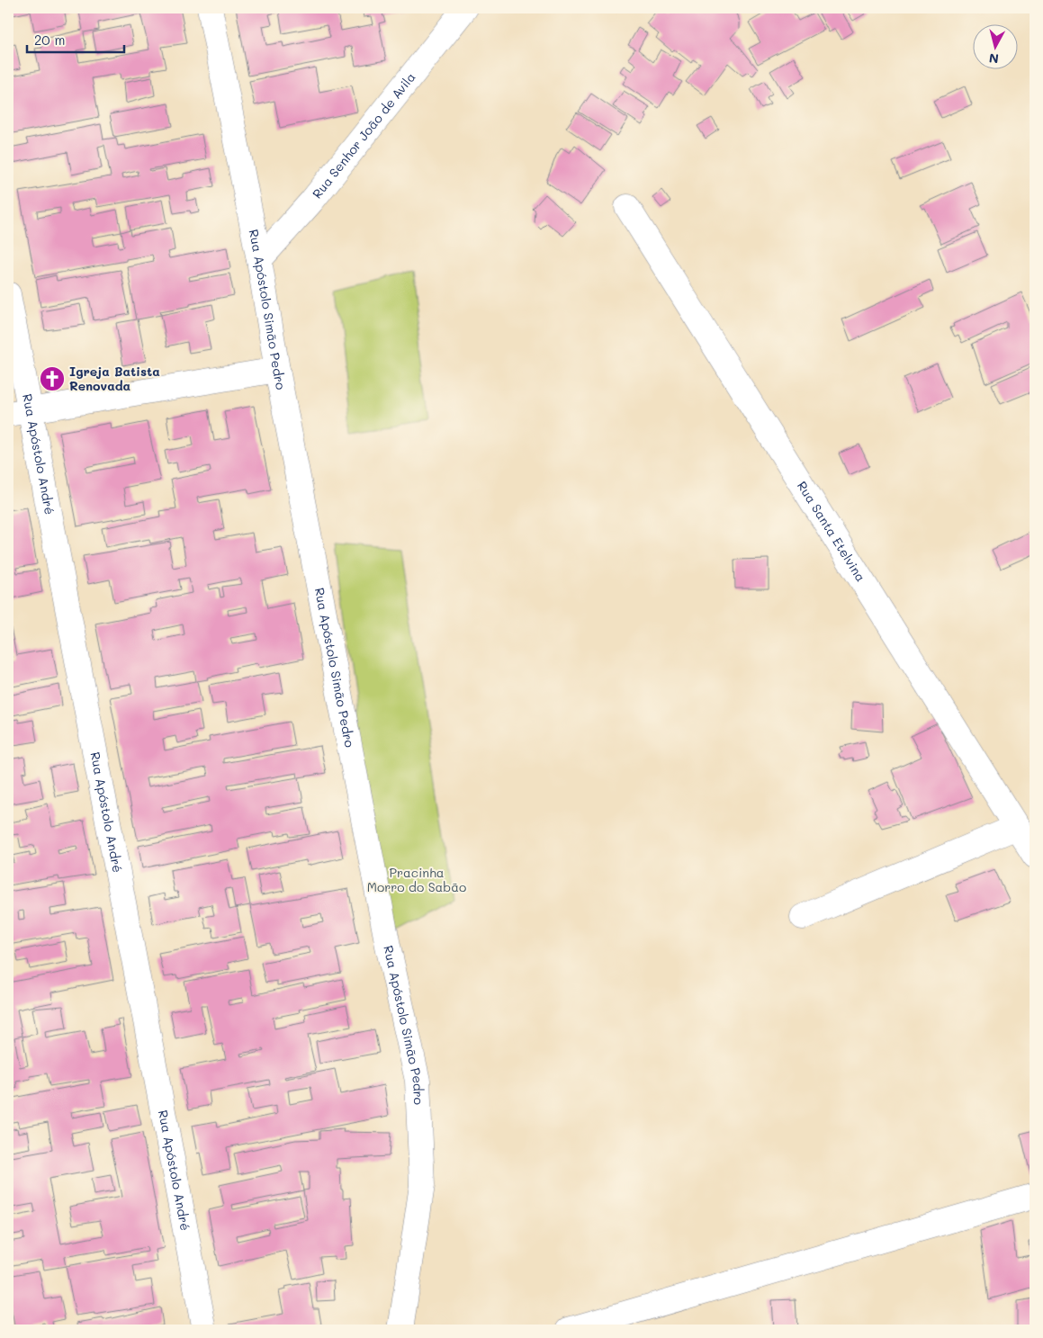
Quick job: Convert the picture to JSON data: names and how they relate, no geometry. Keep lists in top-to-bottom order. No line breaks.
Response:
{"streets":{"street":["Rua Senhor João de Avila","Rua Apóstolo Simão Pedro","Rua Apóstolo André","Rua Santa Etelvina"]},"crossings":[["Rua Senhor João de Avila","Rua Apóstolo Simão Pedro"]],"parks":["Pracinha Morro do Sabão"],"places":{"church":["Igreja Batista Renovada"]},"scale_bar":"20 m","north":"bottom"}
